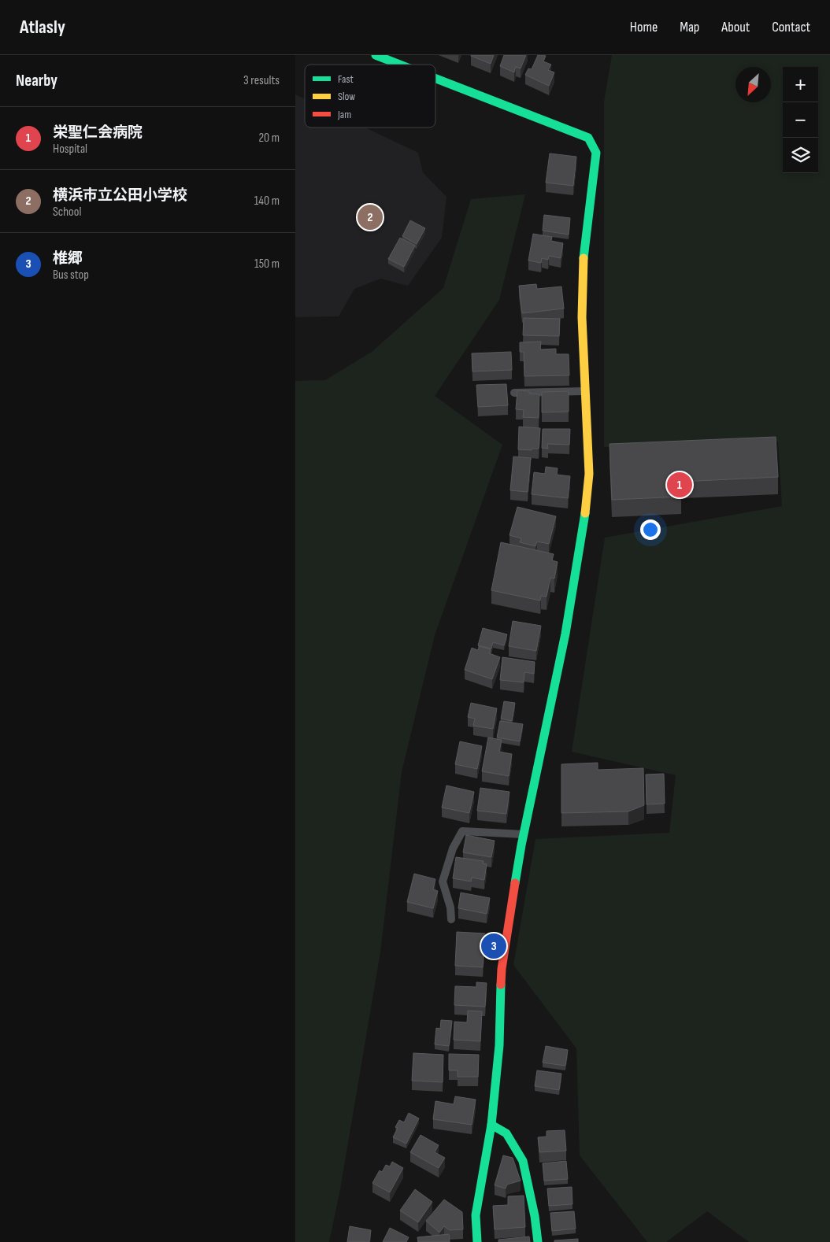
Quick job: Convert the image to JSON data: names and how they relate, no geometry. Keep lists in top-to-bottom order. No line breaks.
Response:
{"legend":["Fast","Slow","Jam"],"north":"bottom left","page":{"header":"Atlasly","nav":["Home","Map","About","Contact"],"heading":["Nearby","3 results"],"map_buttons":["+","−"],"list":[{"mark":"1","name":"栄聖仁会病院","note":"Hospital","value":"20 m"},{"mark":"2","name":"横浜市立公田小学校","note":"School","value":"140 m"},{"mark":"3","name":"椎郷","note":"Bus stop","value":"150 m"}],"pins":["2","1","3"]}}
